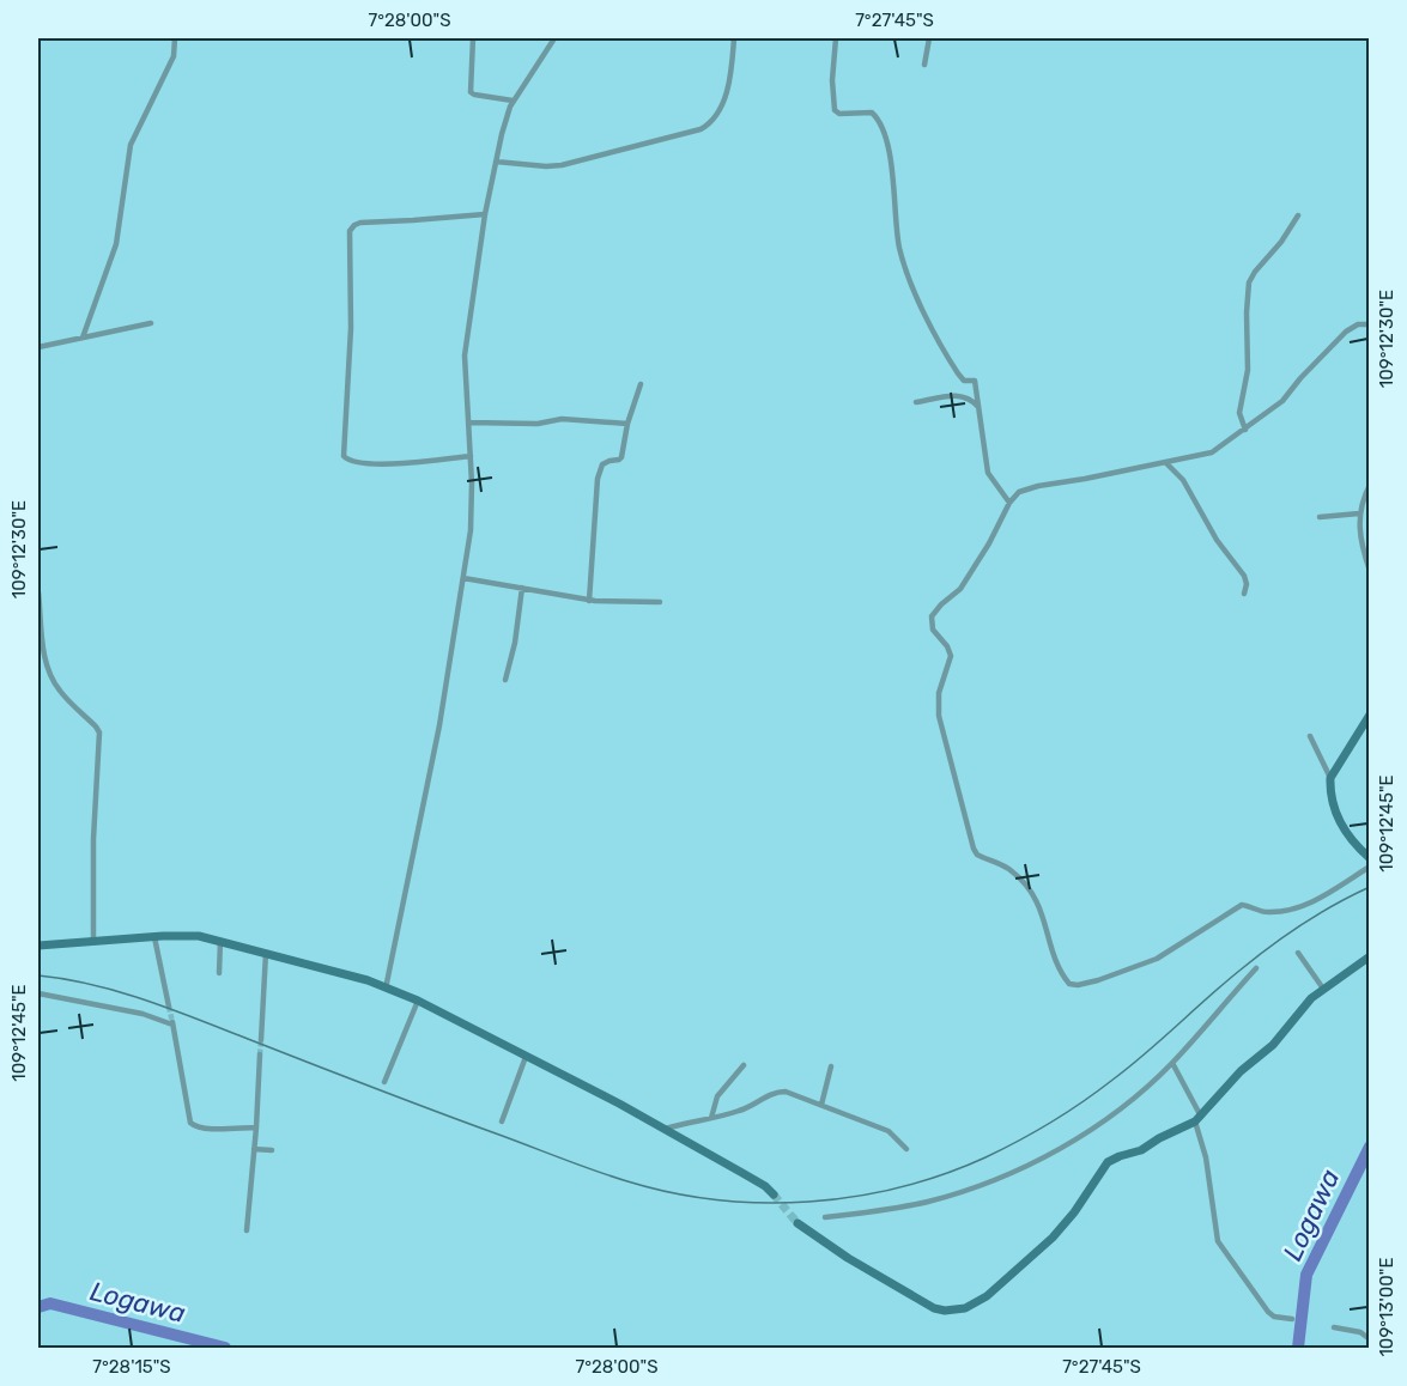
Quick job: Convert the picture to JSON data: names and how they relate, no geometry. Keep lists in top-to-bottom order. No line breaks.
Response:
{"water":["Logawa"],"coordinates":["7°28'00\"S","7°27'45\"S","109°12'30\"E","109°12'45\"E","109°13'00\"E","7°28'15\"S"]}
